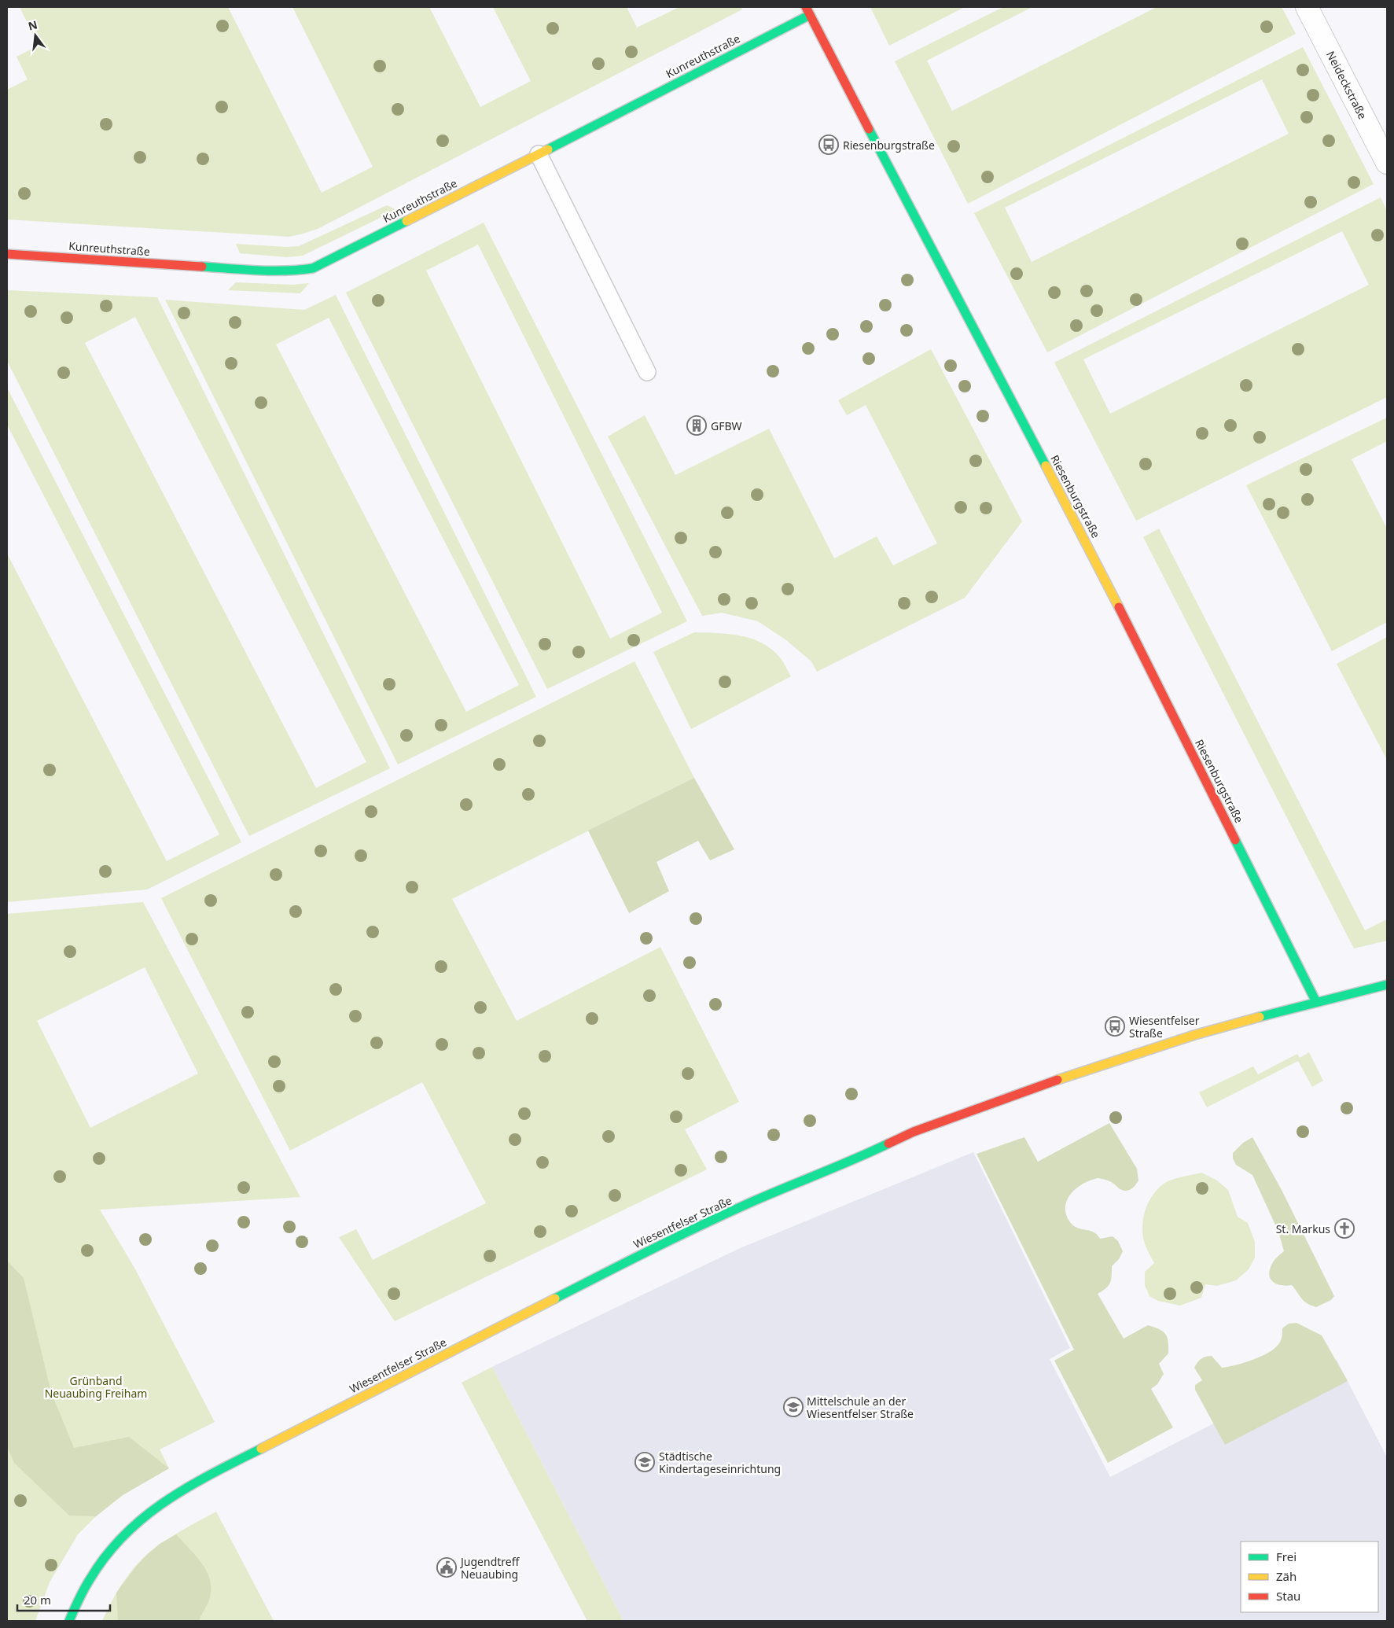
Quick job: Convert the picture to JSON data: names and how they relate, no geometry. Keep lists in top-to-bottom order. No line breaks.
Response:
{"streets":{"street":["Kunreuthstraße","Neideckstraße","Riesenburgstraße","Wiesentfelser Straße"]},"crossings":[["Kunreuthstraße","Riesenburgstraße"],["Riesenburgstraße","Wiesentfelser Straße"]],"parks":["Grünband Neuaubing Freiham"],"places":{"bus stop":["Riesenburgstraße","Wiesentfelser Straße"],"building":["GFBW"],"church":["St. Markus"],"school or university":["Mittelschule an der Wiesentfelser Straße","Städtische Kindertageseinrichtung"],"public building":["Jugendtreff Neuaubing"]},"legend":["Frei","Zäh","Stau"],"scale_bar":"20 m","north":"top"}
